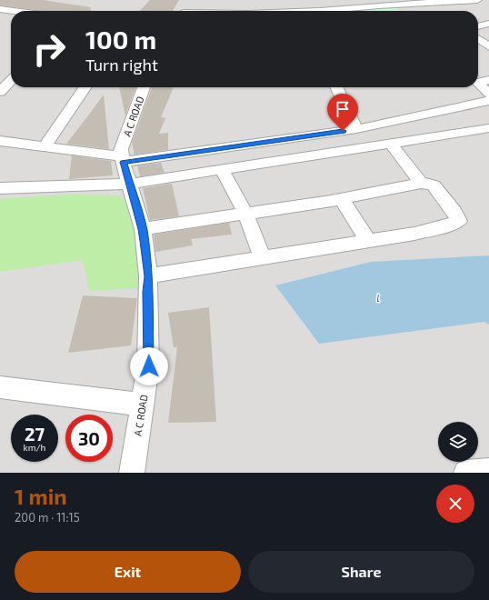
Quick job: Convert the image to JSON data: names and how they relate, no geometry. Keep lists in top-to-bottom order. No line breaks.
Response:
{"streets":{"street":["A C ROAD"]},"water":["l"],"page":{"turn":["100 m","Turn right"],"speed":"27 km/h","limit":"30","heading":["1 min","200 m · 11:15"],"buttons":["Exit","Share"]}}
